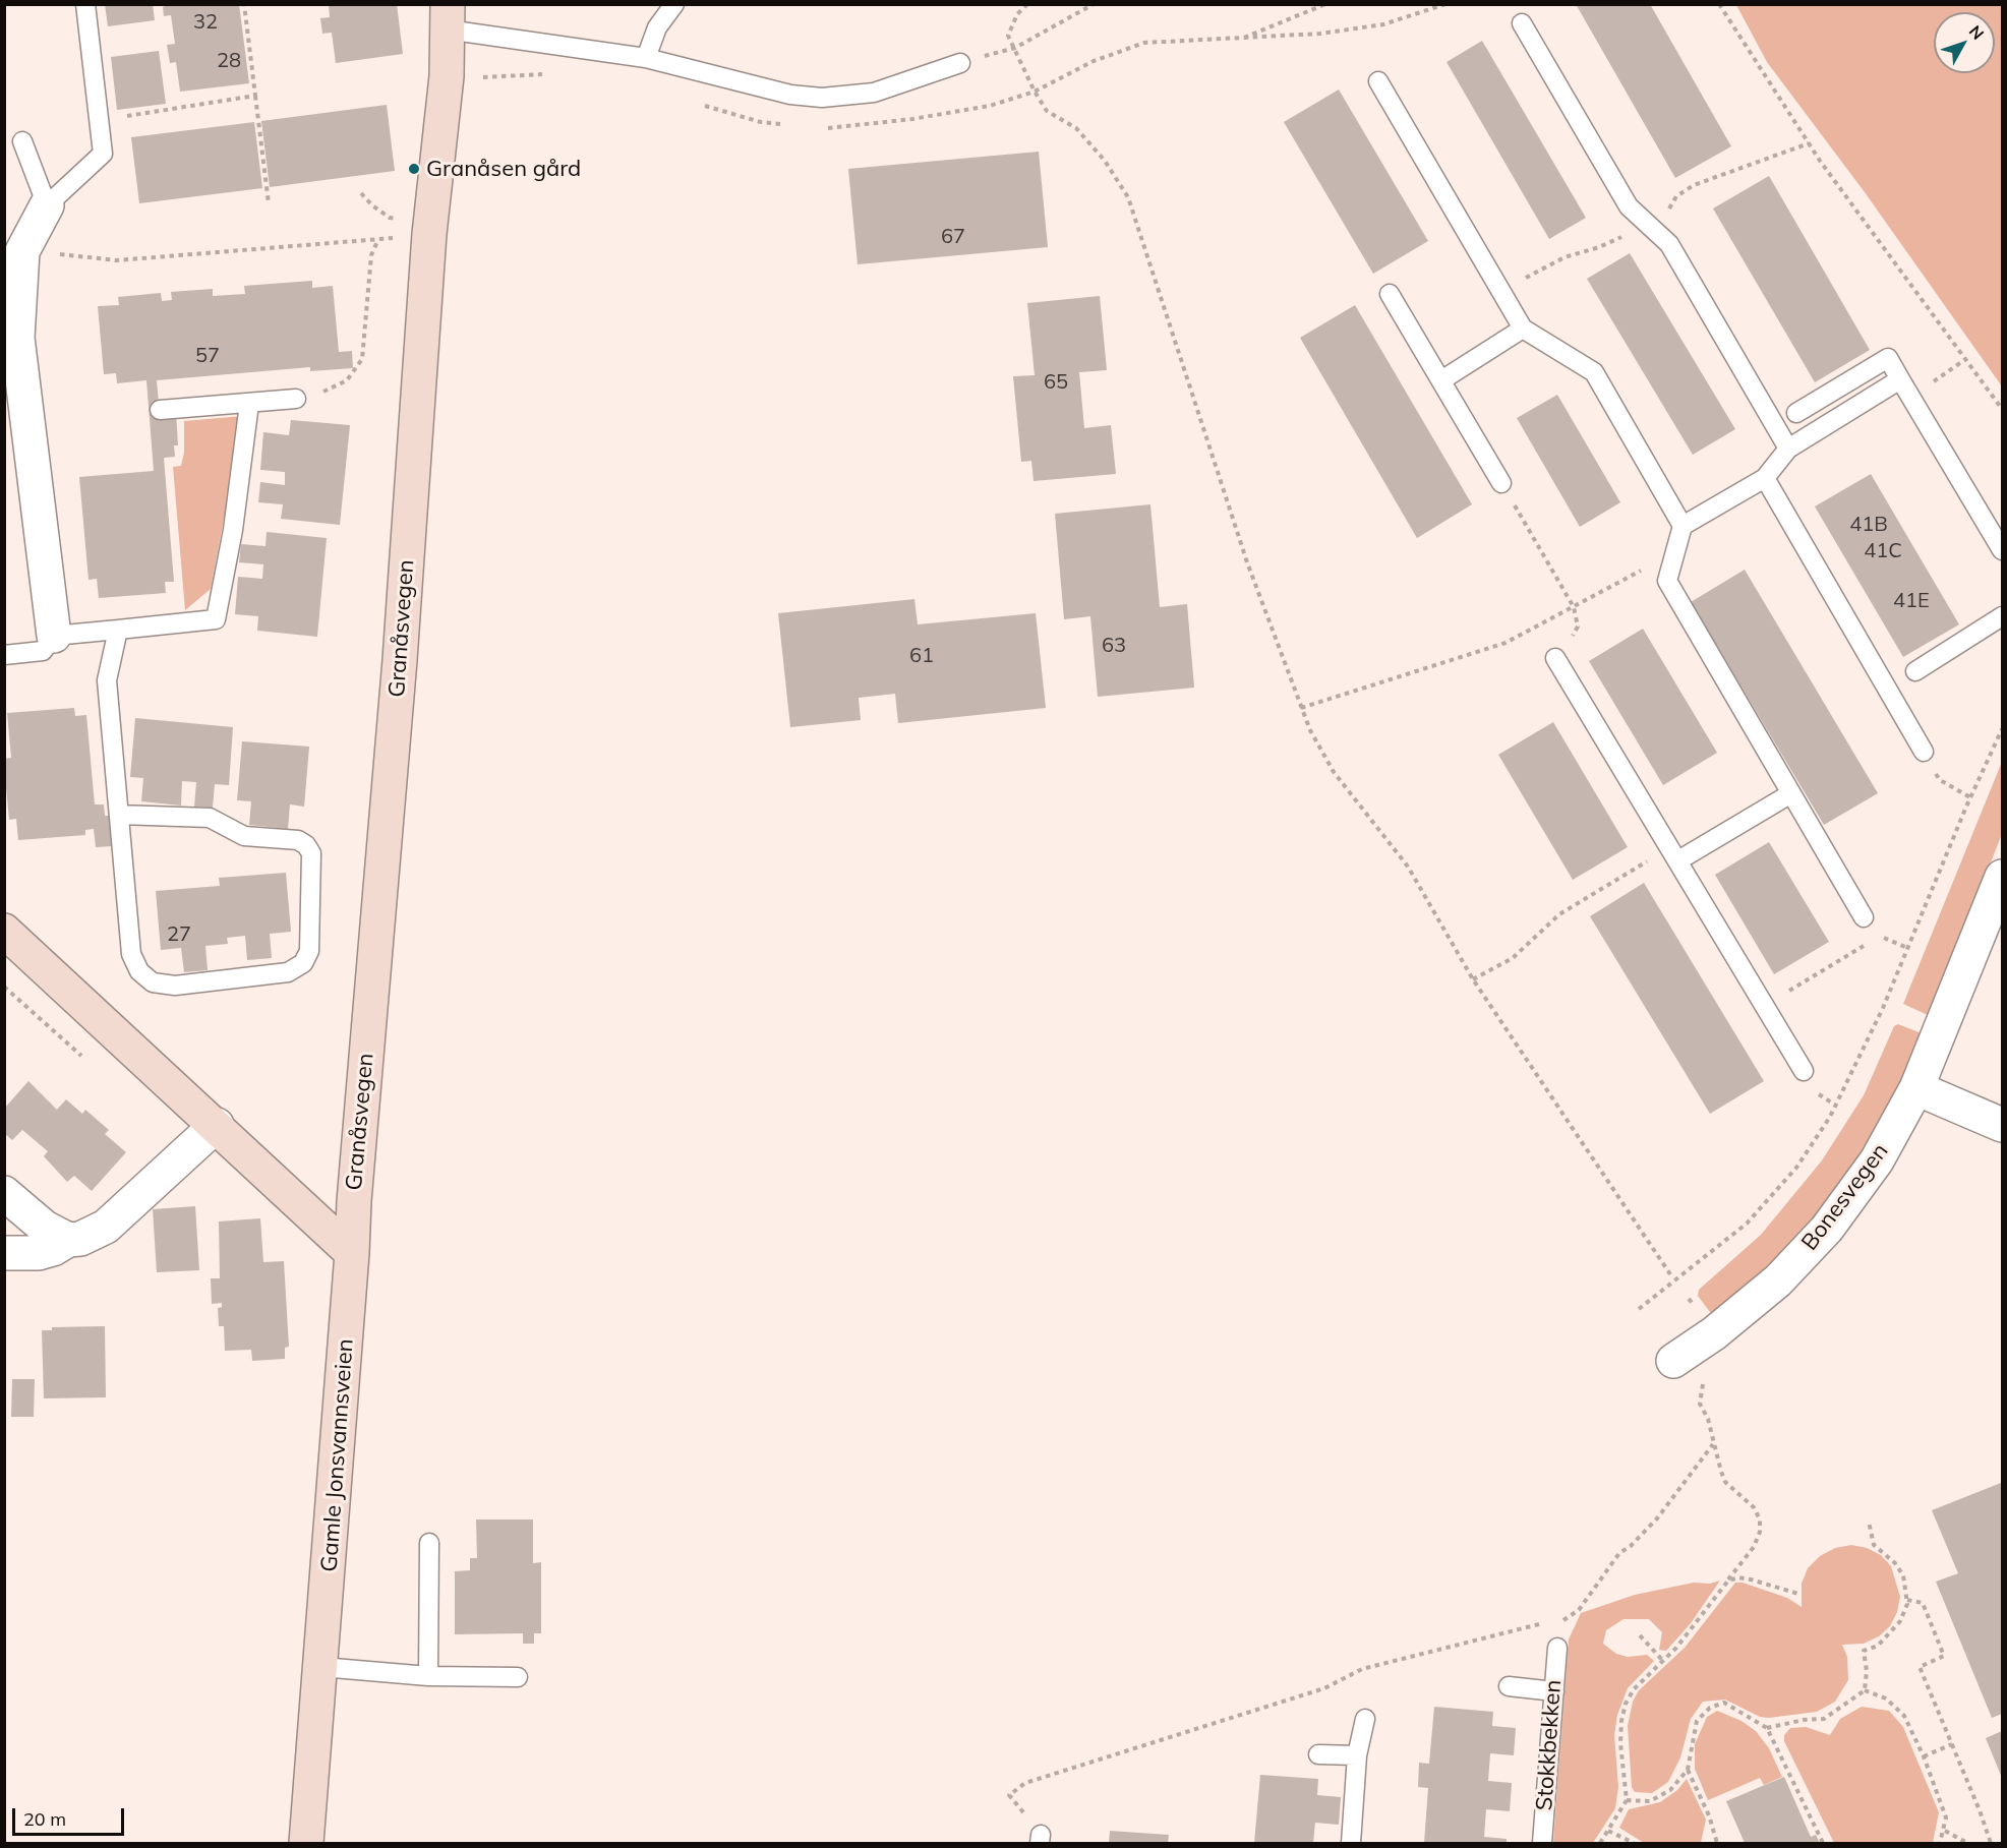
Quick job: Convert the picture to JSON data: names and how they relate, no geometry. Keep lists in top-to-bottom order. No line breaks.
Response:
{"streets":{"street":["Granåsvegen","Bonesvegen","Gamle Jonsvannsveien"],"lane":["Stokkbekken"]},"crossings":[["Granåsvegen","Gamle Jonsvannsveien"]],"places":["Granåsen gård"],"house_numbers":["32","28","67","57","65","41B","41C","41E","63","61","27"],"scale_bar":"20 m","north":"top right"}
